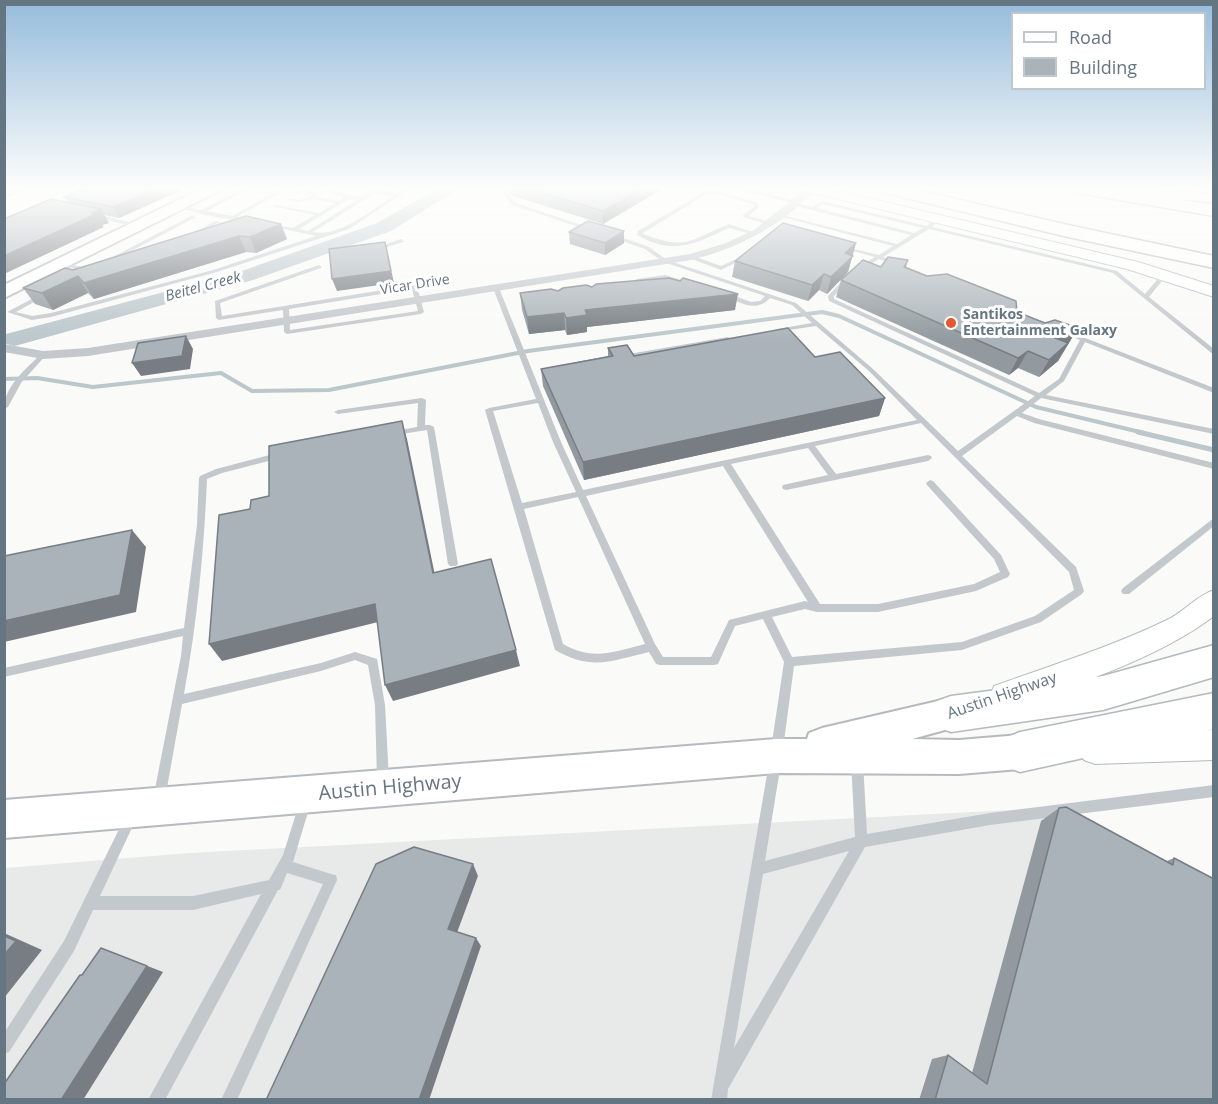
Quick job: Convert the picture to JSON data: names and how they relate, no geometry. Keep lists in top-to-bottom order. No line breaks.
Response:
{"streets":{"main road":["Austin Highway"],"street":["Vicar Drive"]},"water":["Beitel Creek"],"places":["Santikos Entertainment Galaxy"],"legend":["Road","Building"]}
